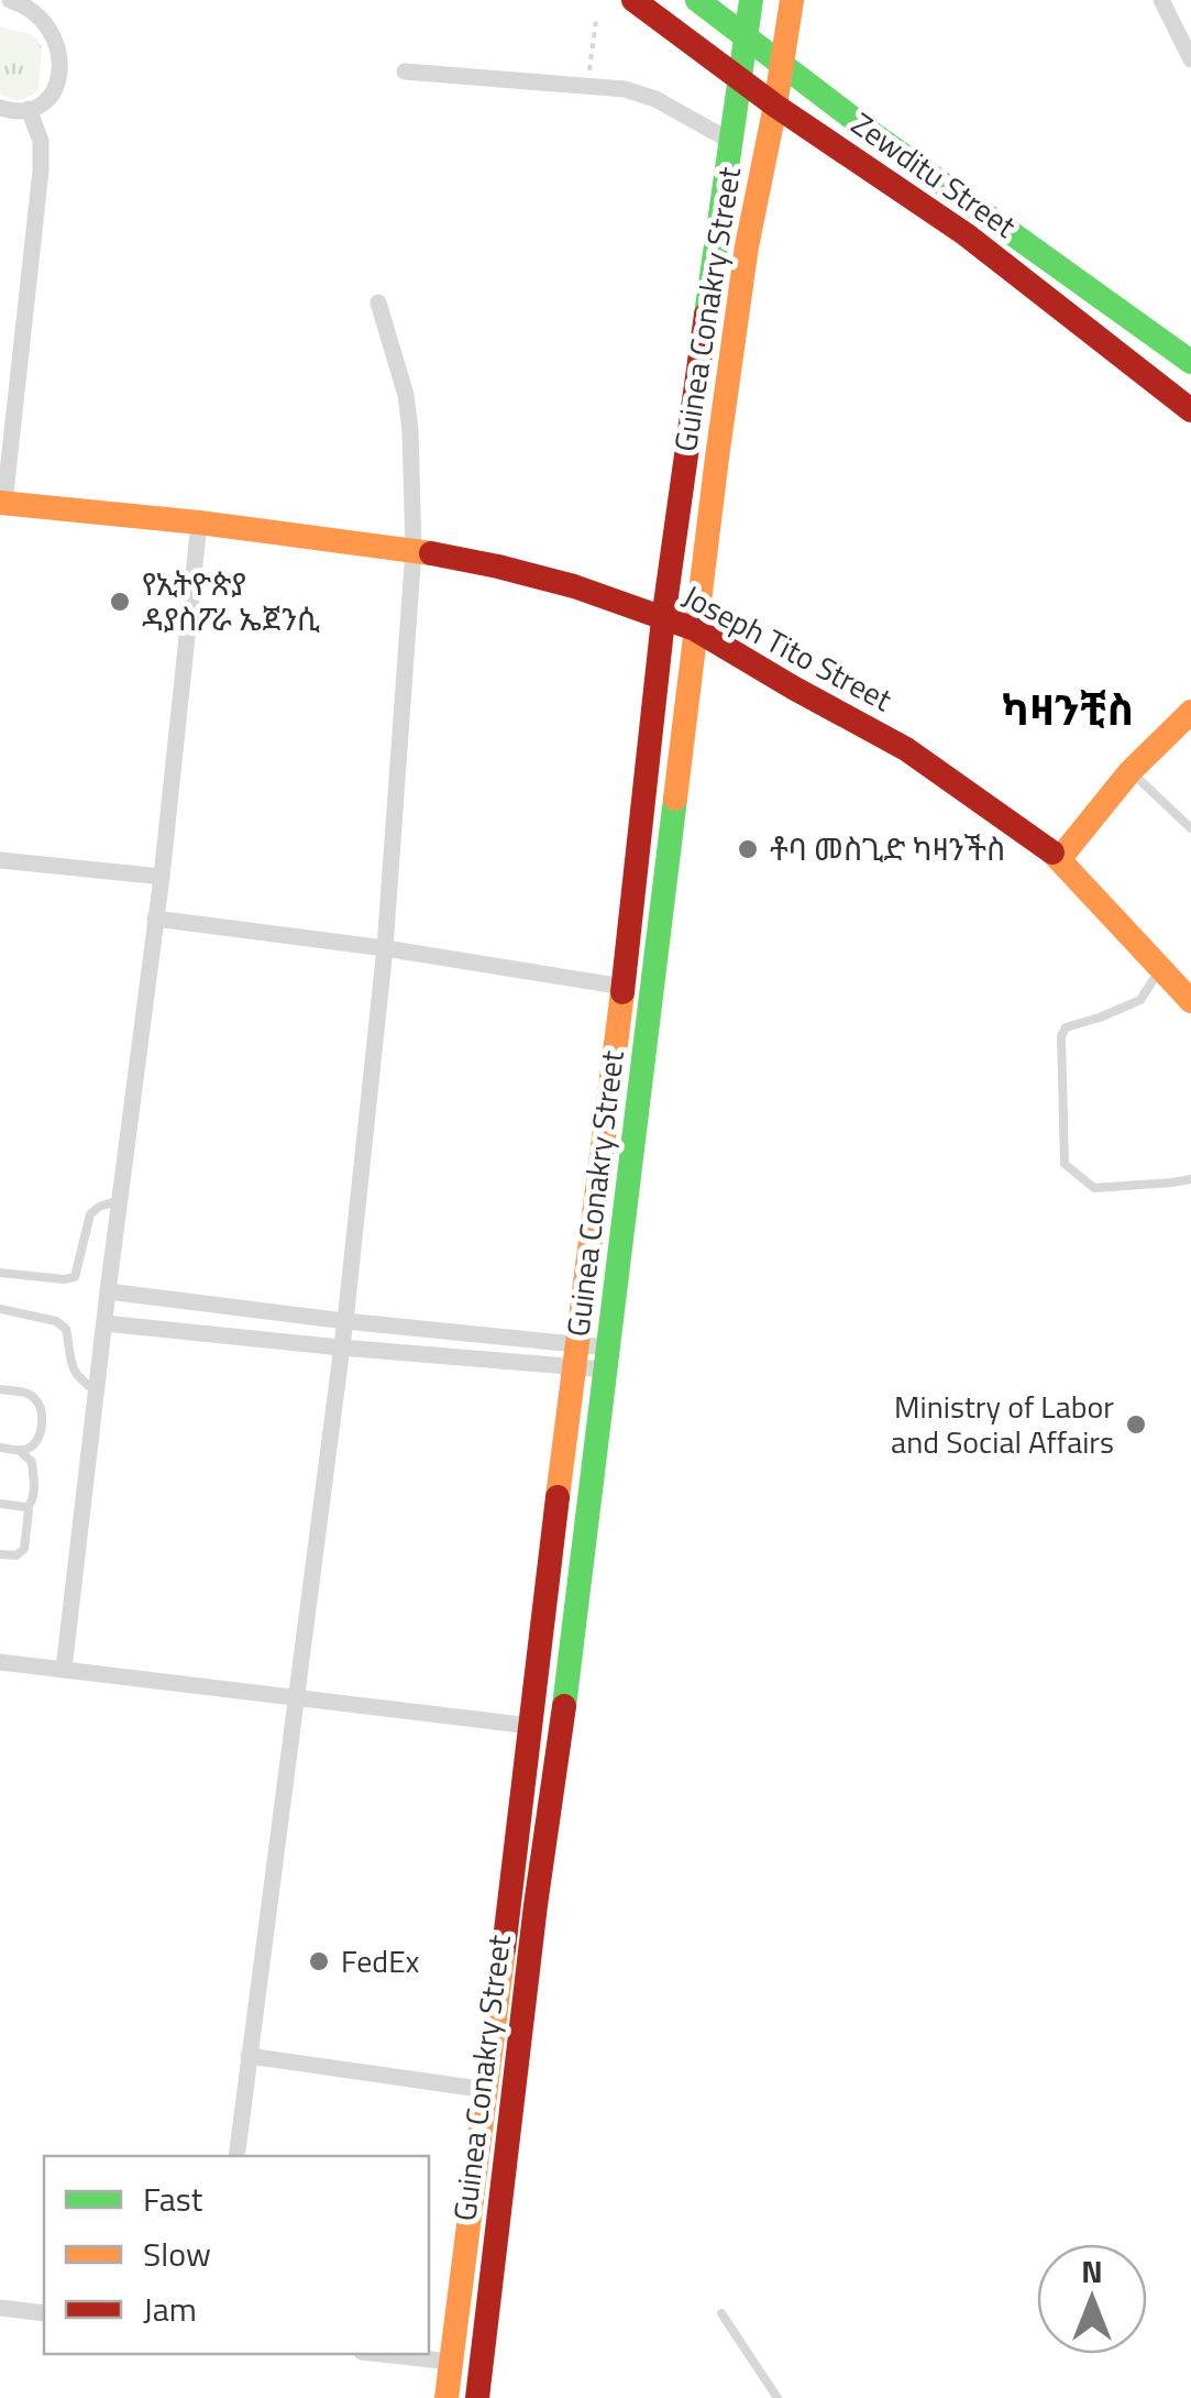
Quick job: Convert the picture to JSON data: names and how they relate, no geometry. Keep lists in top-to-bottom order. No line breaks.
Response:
{"streets":{"main road":["Zewditu Street","Guinea Conakry Street","Joseph Tito Street"]},"crossings":[["Zewditu Street","Guinea Conakry Street"],["Guinea Conakry Street","Joseph Tito Street"]],"districts":["ካዛንቺስ"],"places":["የኢትዮጵያ ዳያስፖራ ኤጀንሲ","ቶባ መስጊድ ካዛንችስ","Ministry of Labor and Social Affairs","FedEx"],"legend":["Fast","Slow","Jam"],"north":"top"}
